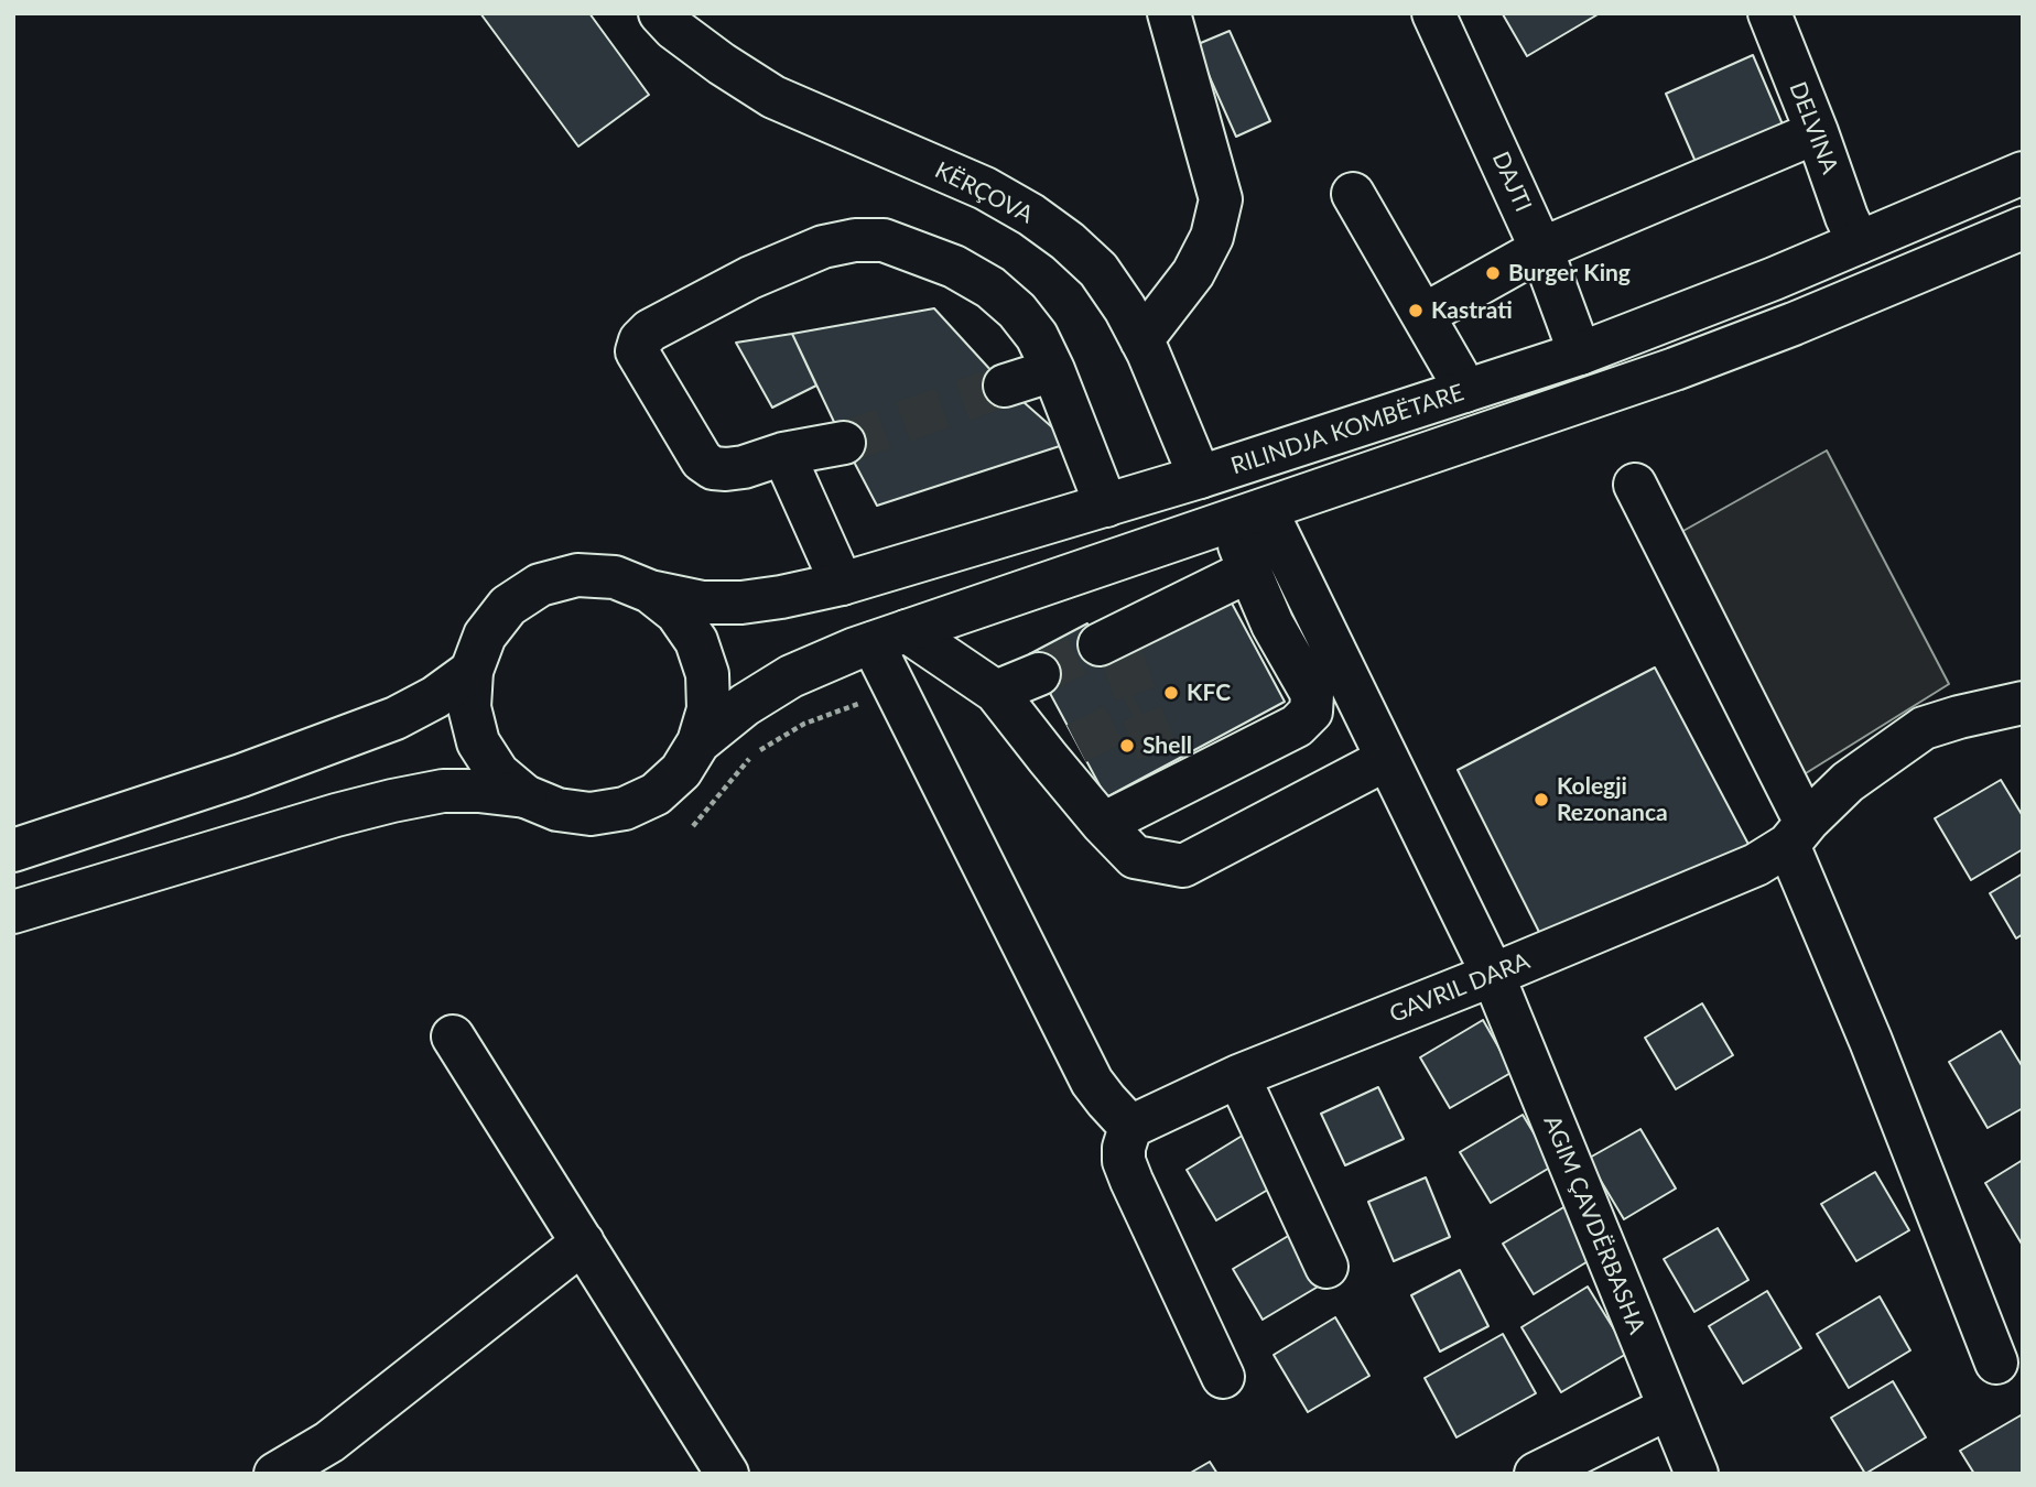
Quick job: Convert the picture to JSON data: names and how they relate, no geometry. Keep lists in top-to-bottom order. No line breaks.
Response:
{"streets":{"main road":["DELVINA","DAJTI","KËRÇOVA","RILINDJA KOMBËTARE","GAVRIL DARA","AGIM ÇAVDËRBASHA"]},"crossings":[["DELVINA","RILINDJA KOMBËTARE"],["DAJTI","RILINDJA KOMBËTARE"],["KËRÇOVA","RILINDJA KOMBËTARE"],["RILINDJA KOMBËTARE","AGIM ÇAVDËRBASHA"],["GAVRIL DARA","AGIM ÇAVDËRBASHA"]],"places":["Burger King","Kastrati","KFC","Shell","Kolegji Rezonanca"]}
